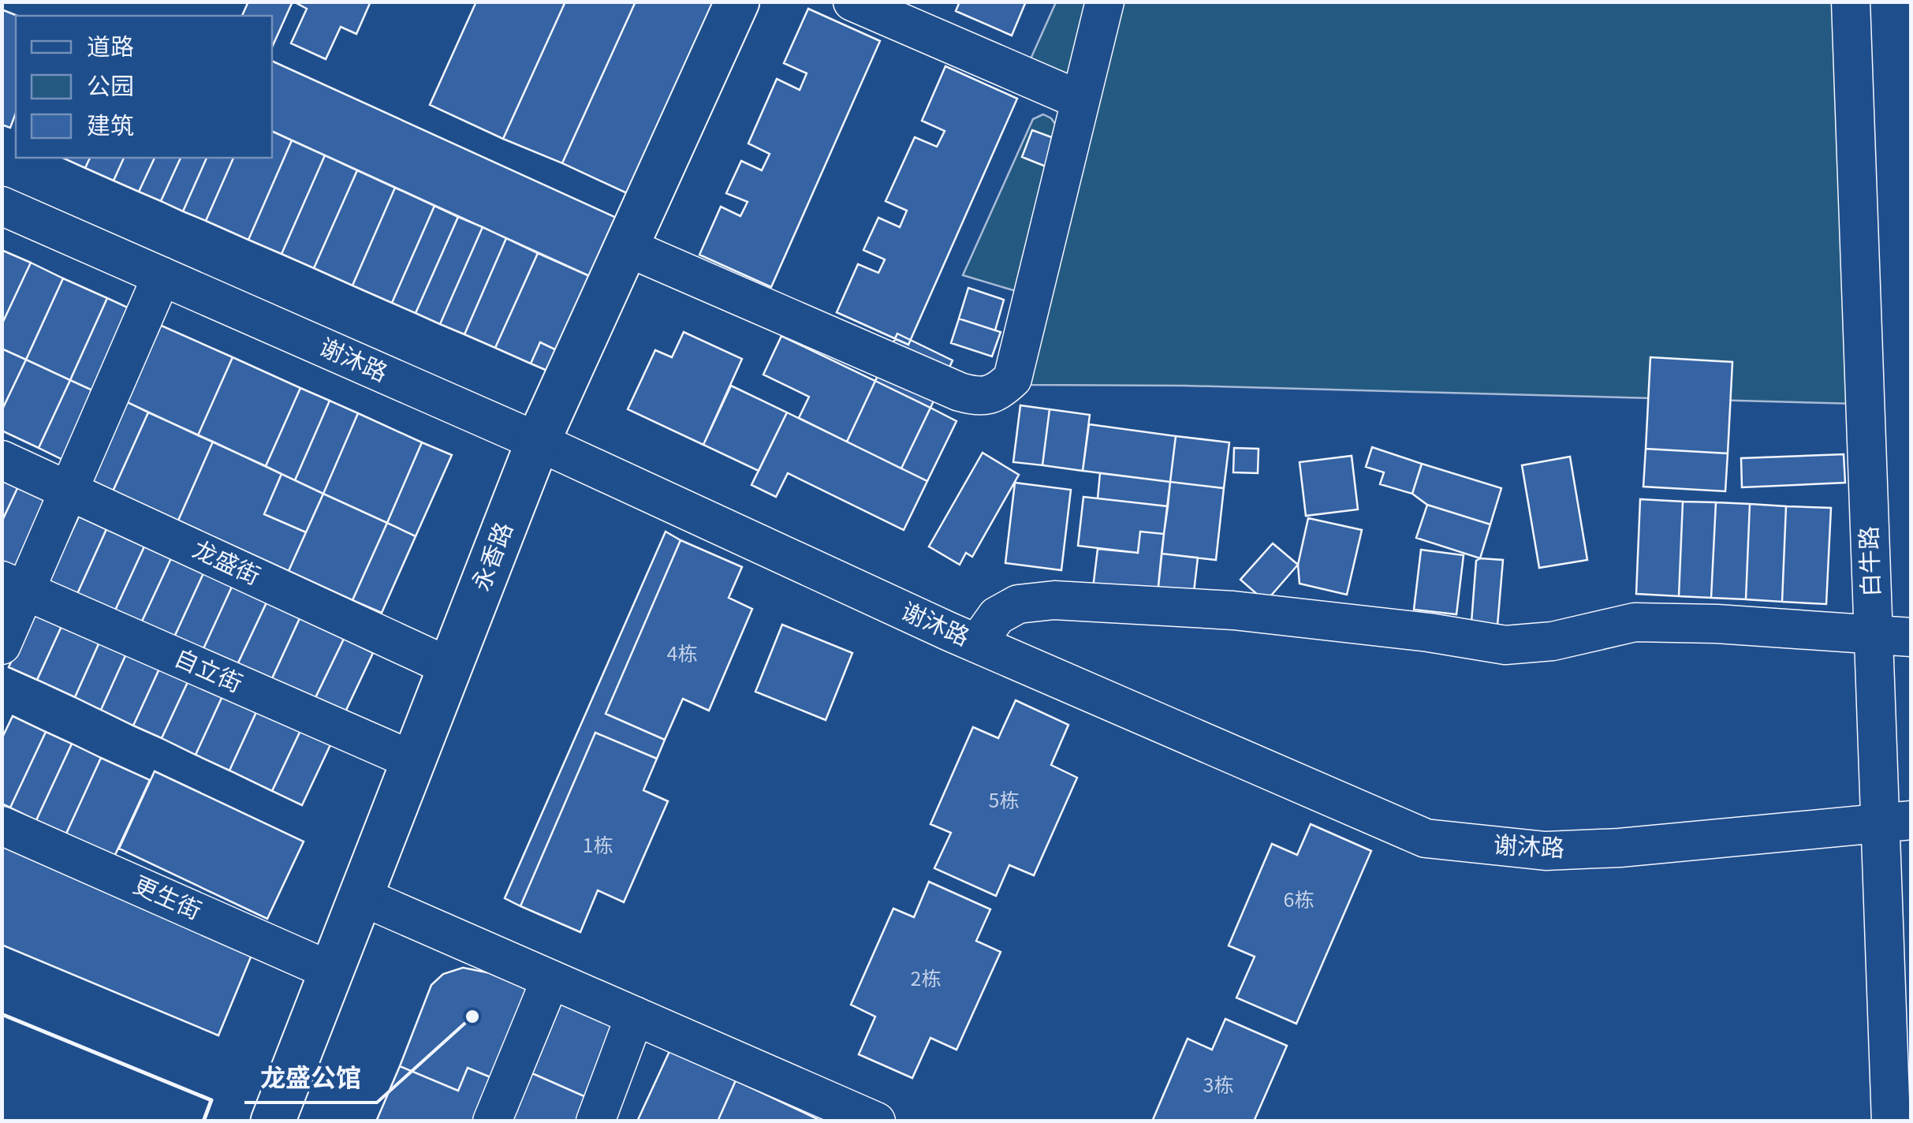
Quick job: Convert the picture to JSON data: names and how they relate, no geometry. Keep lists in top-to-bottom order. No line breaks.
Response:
{"streets":{"main road":["永香路"],"street":["谢沐路","白牛路","龙盛街","自立街","更生街"]},"crossings":[["谢沐路","永香路"],["谢沐路","白牛路"],["永香路","龙盛街"],["永香路","自立街"],["永香路","更生街"]],"places":["龙盛公馆"],"house_numbers":["4栋","5栋","1栋","6栋","2栋","3栋"],"legend":["道路","公园","建筑"]}
